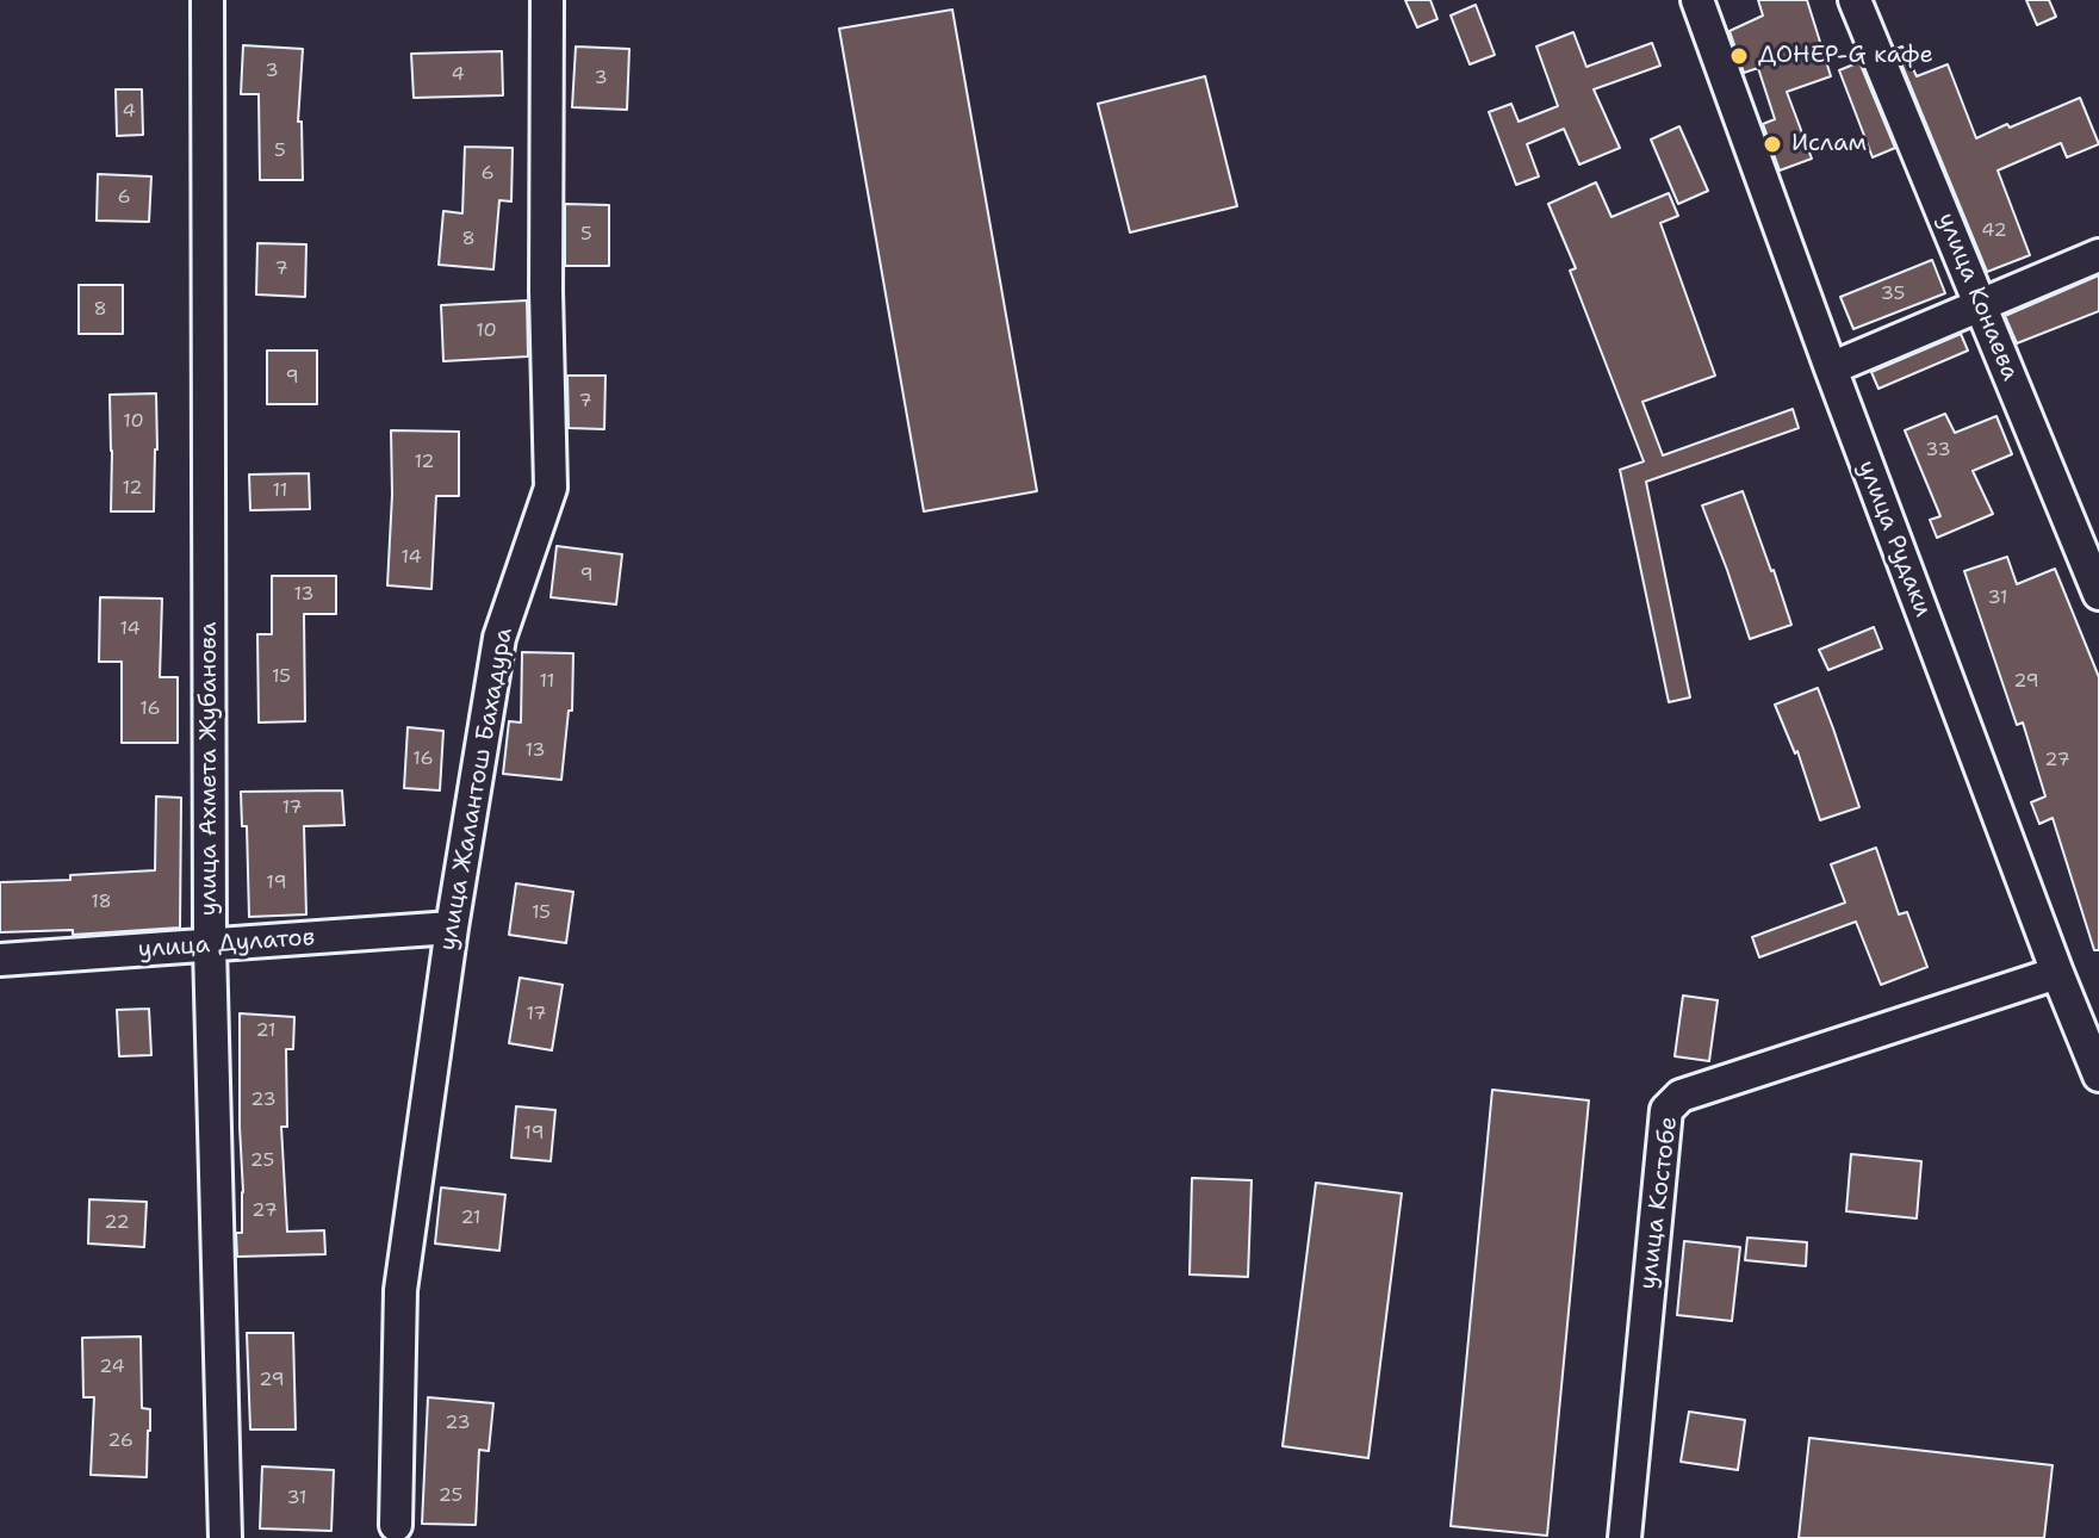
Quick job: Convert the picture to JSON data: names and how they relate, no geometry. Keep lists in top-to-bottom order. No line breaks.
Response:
{"streets":{"street":["улица Конаева","улица Рудаки","улица Ахмета Жубанова","улица Жалантош Бахадура","улица Дулатов","улица Костобе"]},"crossings":[["улица Рудаки","улица Костобе"],["улица Ахмета Жубанова","улица Дулатов"],["улица Жалантош Бахадура","улица Дулатов"]],"places":["ДОНЕР-G кафе","Ислам"],"house_numbers":["3","4","3","4","5","6","6","42","5","8","7","35","8","10","9","7","10","33","12","12","11","14","9","13","31","14","15","11","29","16","13","16","27","17","19","18","15","17","21","23","19","25","27","21","22","24","29","23","26","25","31"]}
